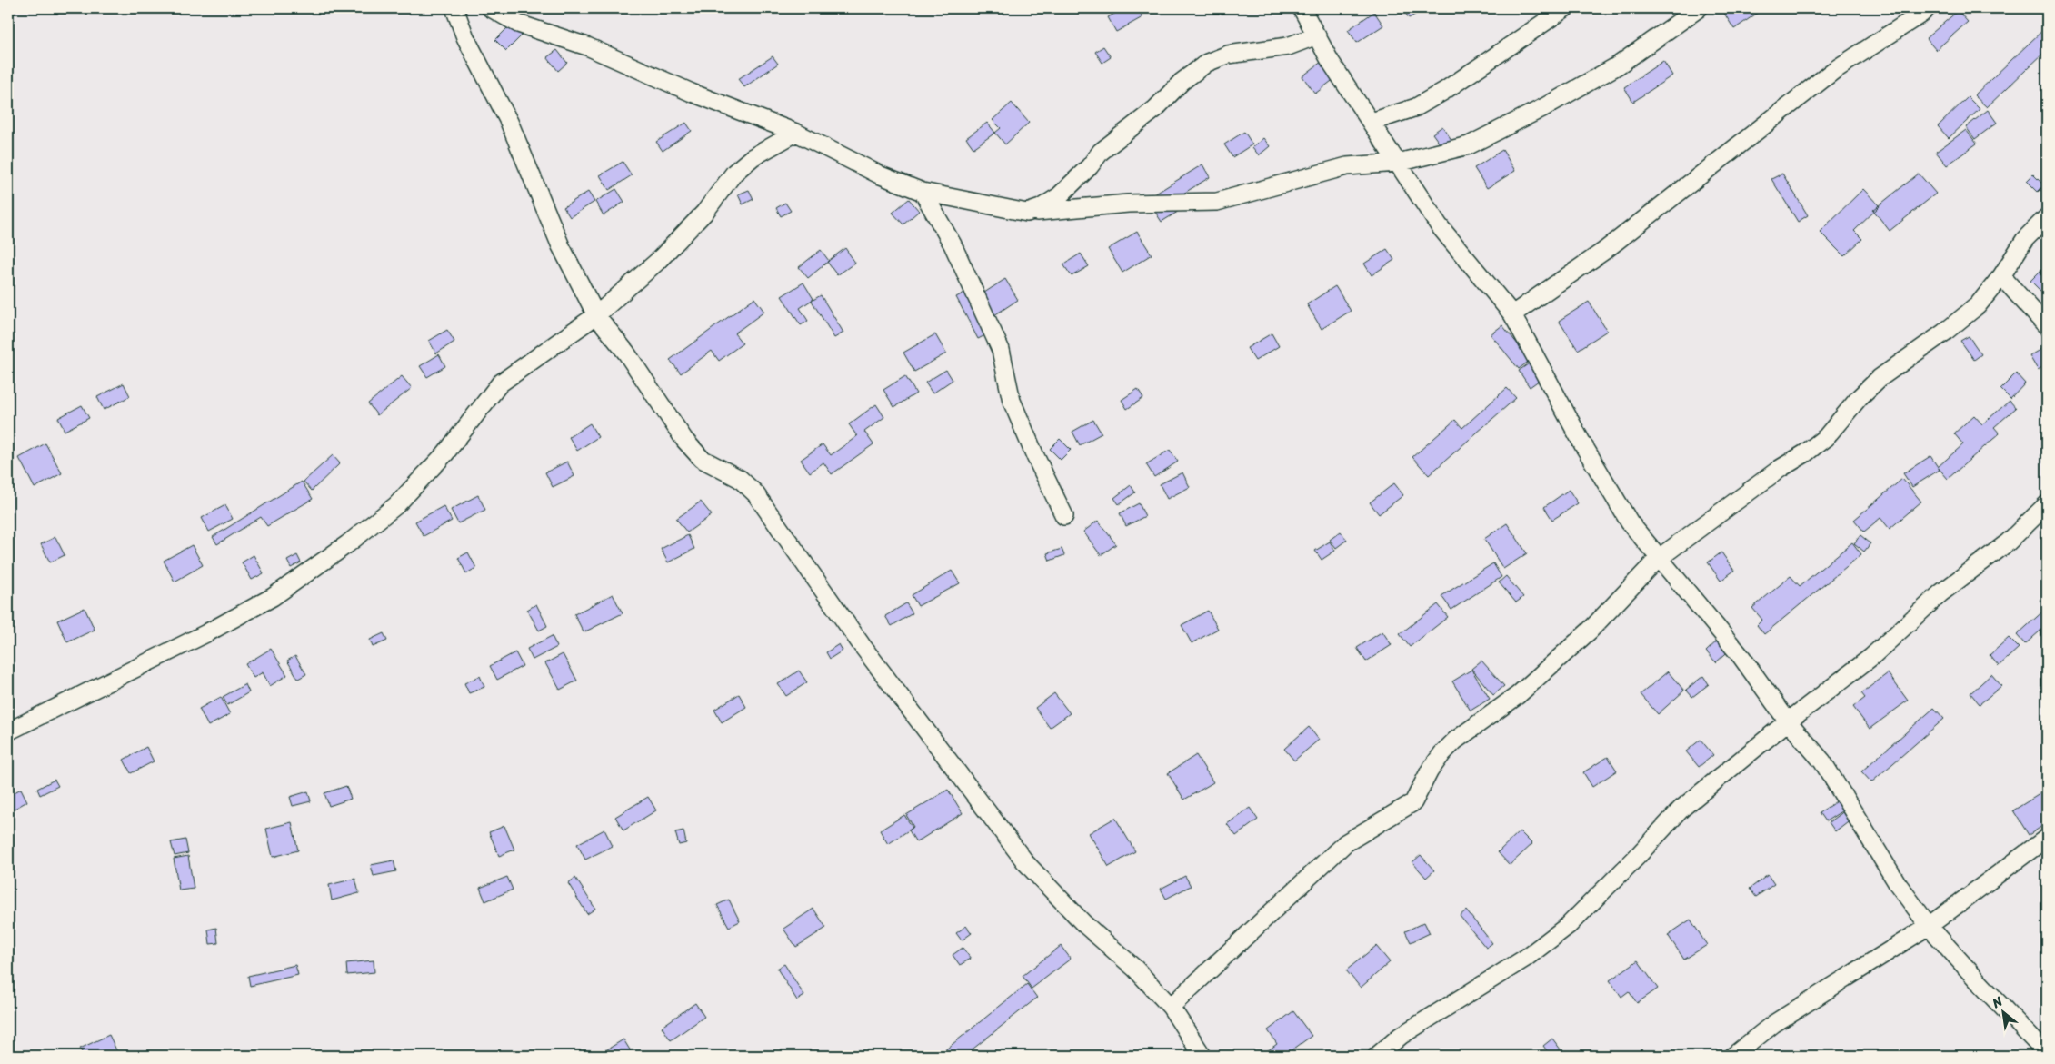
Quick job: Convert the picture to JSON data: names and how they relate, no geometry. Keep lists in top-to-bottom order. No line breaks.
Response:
{"north":"top left"}
